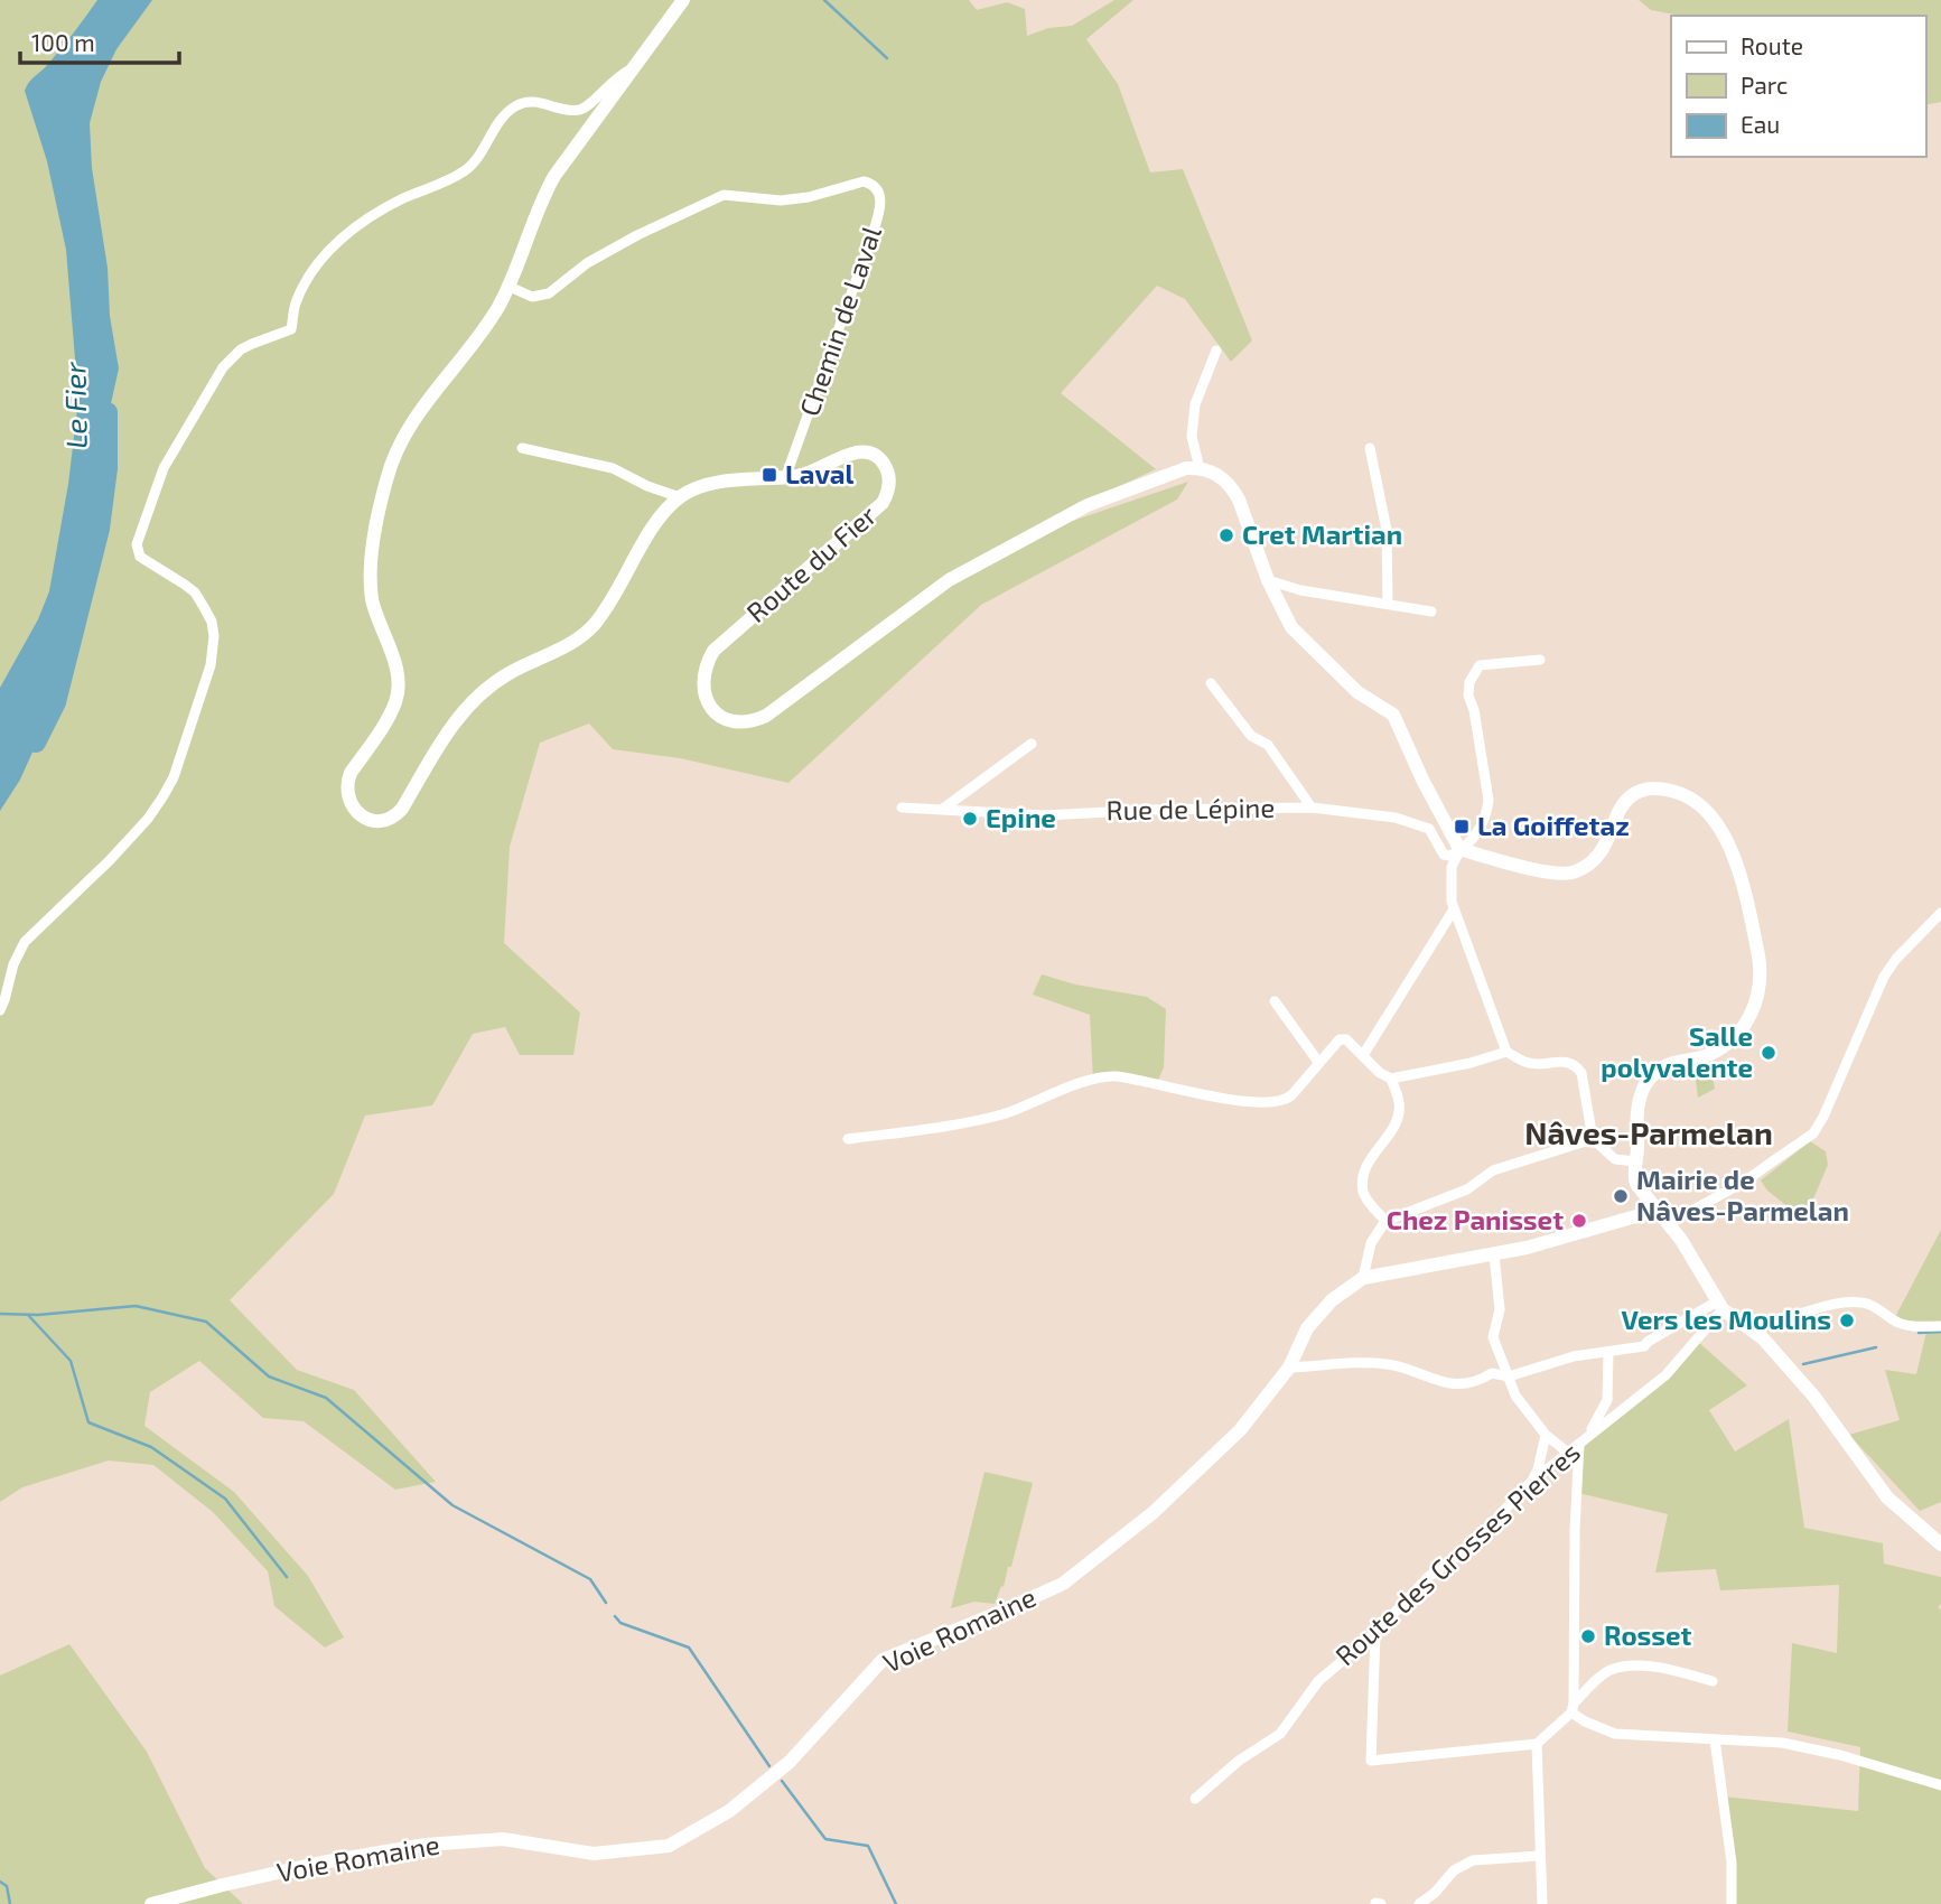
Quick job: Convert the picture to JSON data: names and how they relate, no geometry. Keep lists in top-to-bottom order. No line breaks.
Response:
{"streets":{"main road":["Route du Fier","Voie Romaine"],"street":["Chemin de Laval","Rue de Lépine","Route des Grosses Pierres"]},"crossings":[["Chemin de Laval","Route du Fier"]],"districts":["Nâves-Parmelan"],"water":["Le Fier"],"places":{"transit":["Laval","La Goiffetaz"],"other":["Cret Martian","Epine","Salle polyvalente","Mairie de Nâves-Parmelan","Chez Panisset","Vers les Moulins","Rosset"]},"legend":["Route","Parc","Eau"],"scale_bar":"100 m"}
